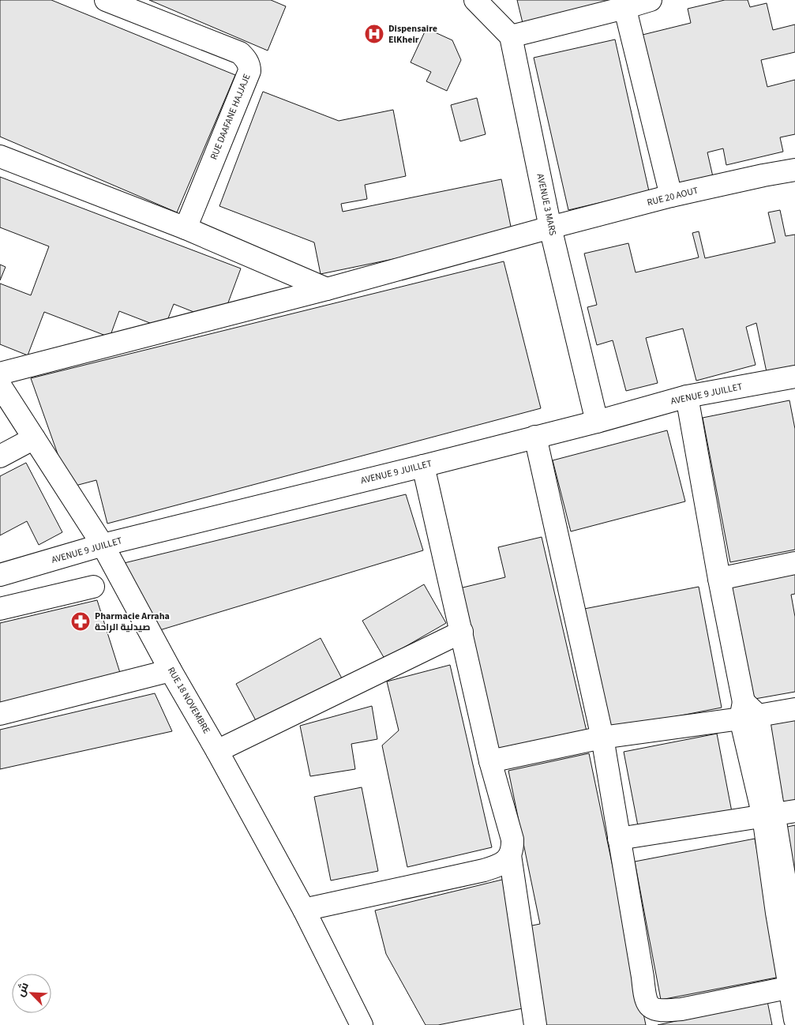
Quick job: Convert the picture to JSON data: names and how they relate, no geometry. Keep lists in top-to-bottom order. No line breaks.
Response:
{"streets":{"street":["RUE DAAFANE HAJJAJE","RUE 20 AOUT","AVENUE 3 MARS","AVENUE 9 JUILLET","RUE 18 NOVEMBRE"]},"crossings":[["RUE 20 AOUT","AVENUE 3 MARS"],["AVENUE 3 MARS","AVENUE 9 JUILLET"],["AVENUE 9 JUILLET","RUE 18 NOVEMBRE"]],"places":{"hospital":["Dispensaire ElKheir"],"pharmacy":["Pharmacie Arraha صيدلية الراحة"]},"north":"top left"}
